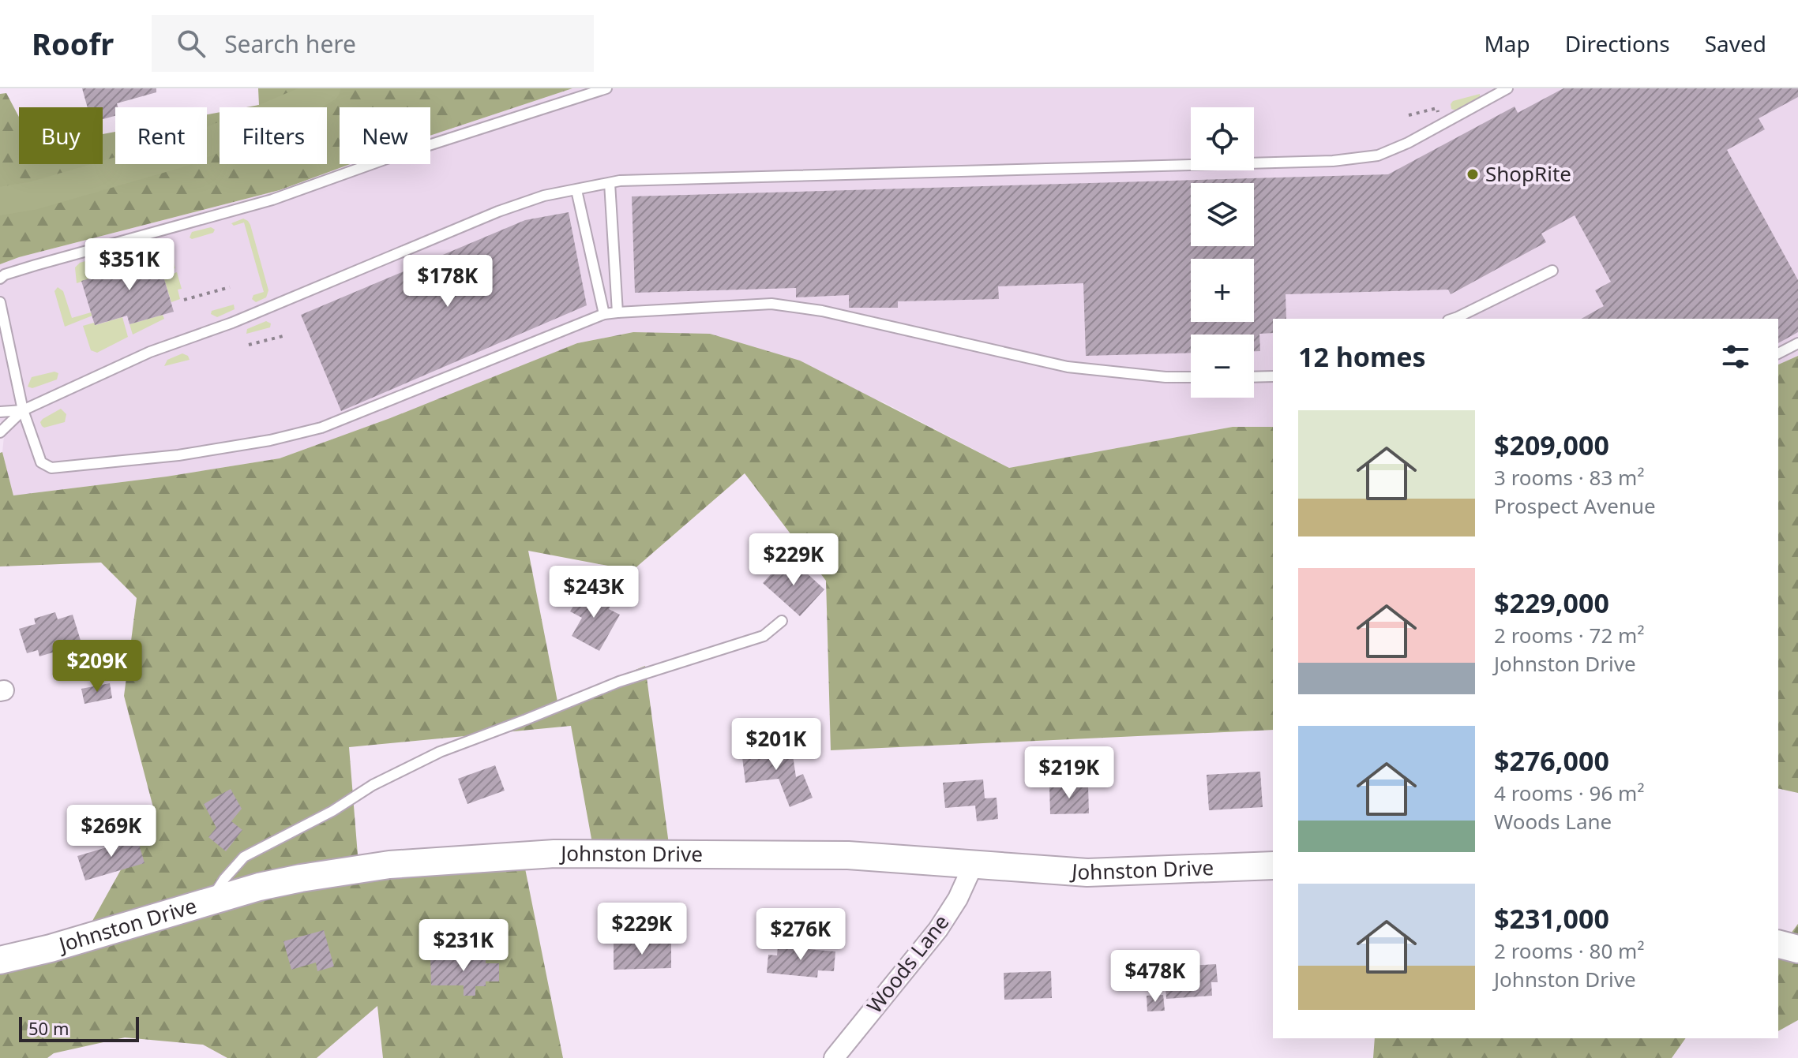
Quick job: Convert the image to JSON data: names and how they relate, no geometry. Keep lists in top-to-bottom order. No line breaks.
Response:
{"streets":{"street":["Johnston Drive","Woods Lane"]},"crossings":[["Johnston Drive","Woods Lane"]],"places":["ShopRite"],"scale_bar":"50 m","page":{"header":"Roofr","search":"Search here","nav":["Map","Directions","Saved"],"map_buttons":["+","−"],"chip":["Buy","Rent","Filters","New"],"price":["$351K","$178K","$229K","$243K","$209K","$201K","$219K","$269K","$229K","$276K","$231K","$478K"],"heading":"12 homes","list":[{"name":"$209,000","note":"3 rooms · 83 m² · Prospect Avenue"},{"name":"$229,000","note":"2 rooms · 72 m² · Johnston Drive"},{"name":"$276,000","note":"4 rooms · 96 m² · Woods Lane"},{"name":"$231,000","note":"2 rooms · 80 m² · Johnston Drive"}],"scale":"50 m"}}
